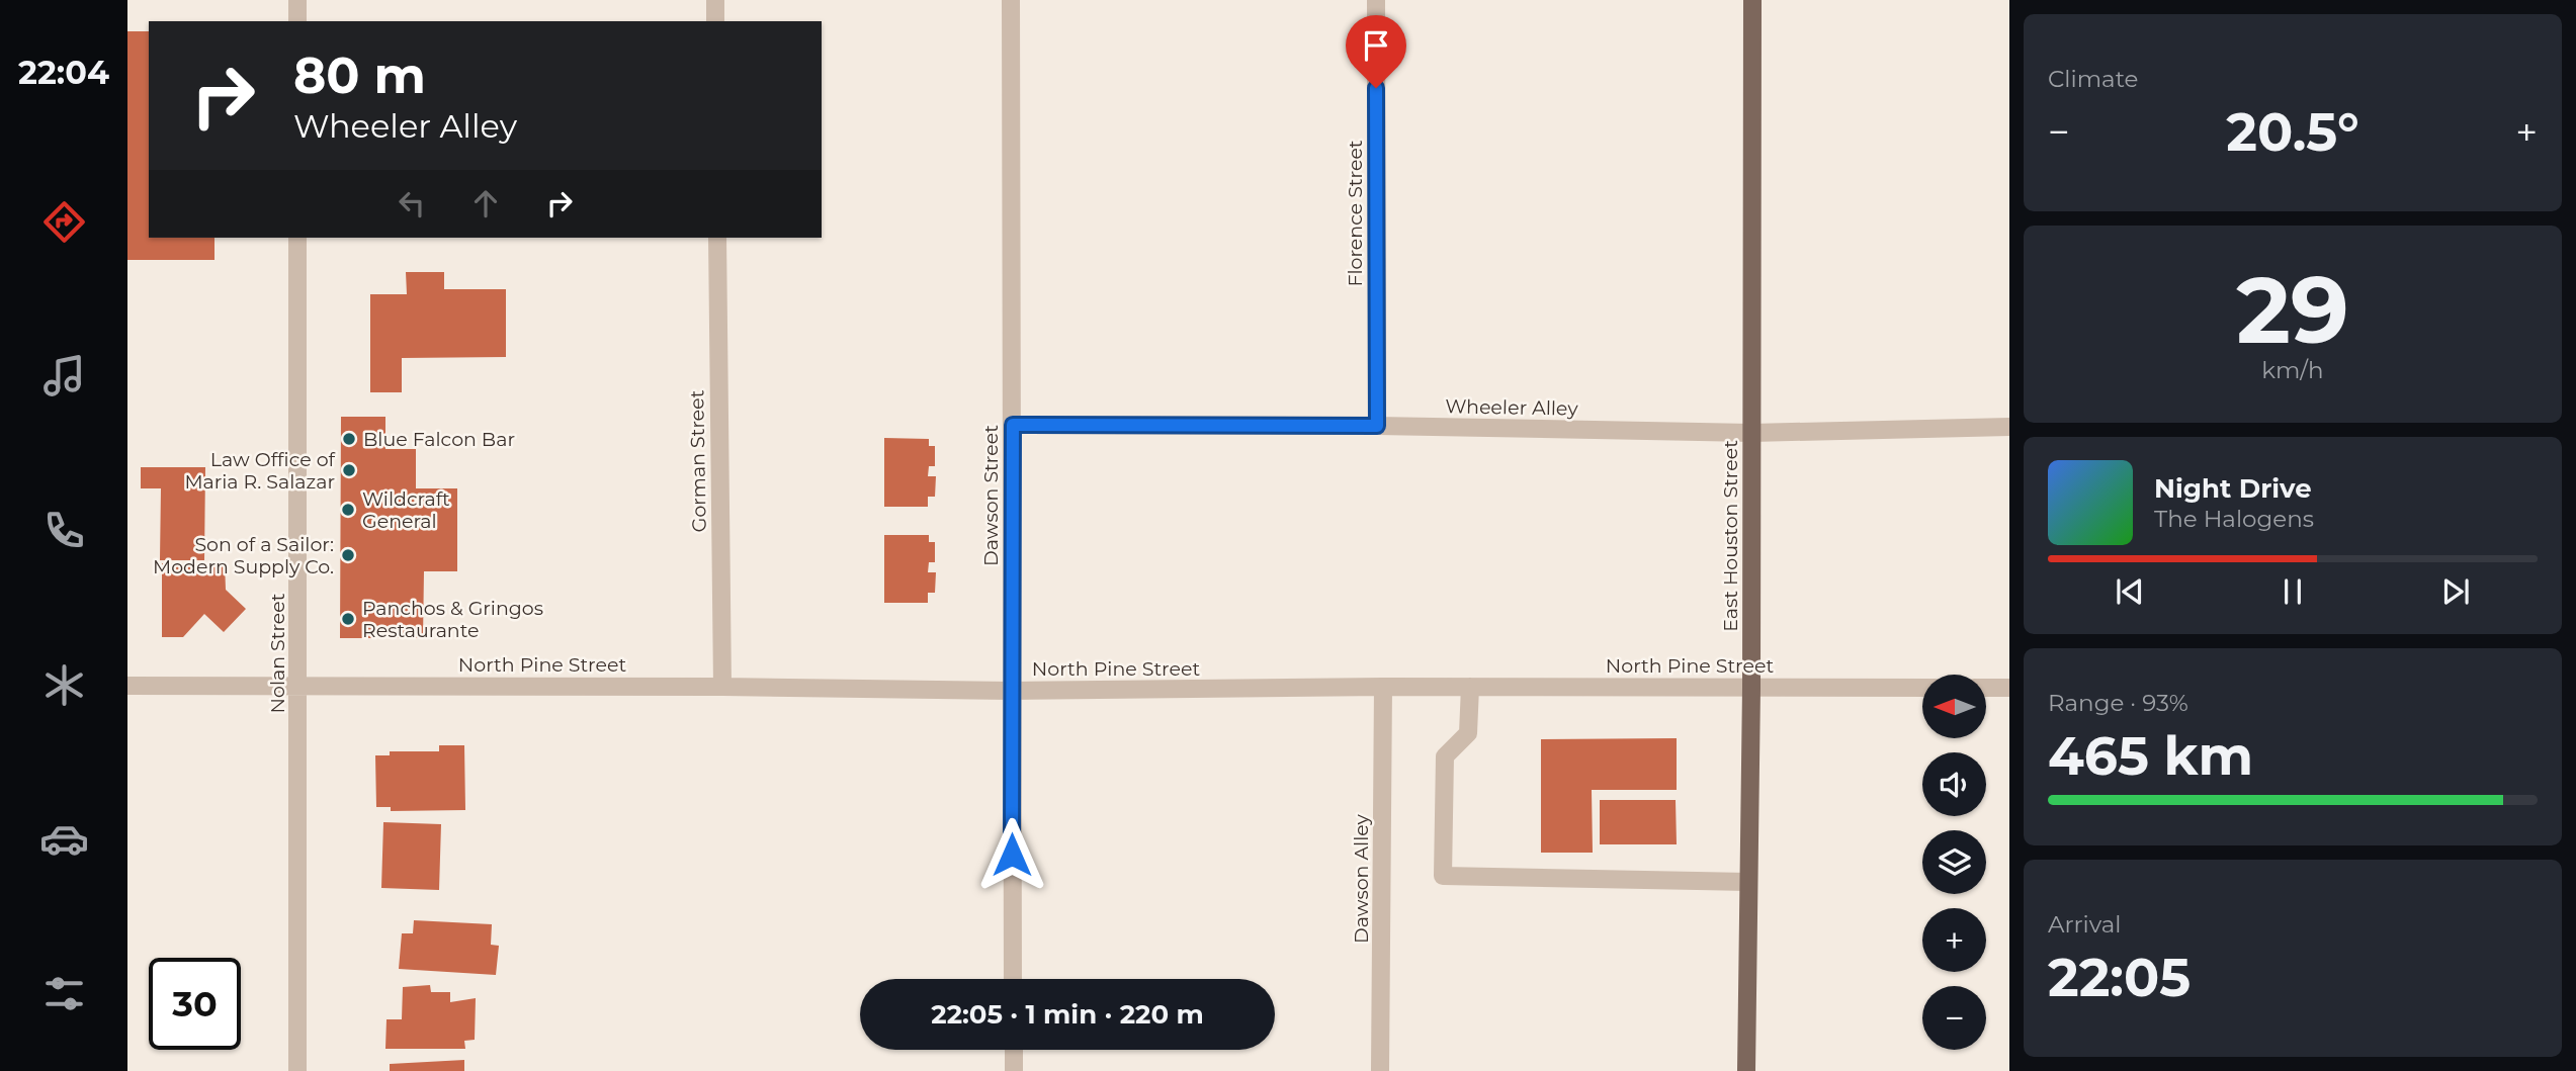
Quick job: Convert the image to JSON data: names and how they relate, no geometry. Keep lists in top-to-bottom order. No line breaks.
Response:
{"streets":{"main road":["East Houston Street"],"street":["Florence Street","Wheeler Alley","Gorman Street","Dawson Street","Nolan Street","North Pine Street","Dawson Alley"]},"crossings":[["Florence Street","Wheeler Alley"],["Wheeler Alley","Dawson Street"],["Wheeler Alley","East Houston Street"],["Gorman Street","North Pine Street"],["Dawson Street","North Pine Street"],["East Houston Street","North Pine Street"],["Nolan Street","North Pine Street"],["North Pine Street","Dawson Alley"]],"places":["Blue Falcon Bar","Law Office of Maria R. Salazar","Wildcraft General","Son of a Sailor: Modern Supply Co.","Panchos & Gringos Restaurante"],"north":"left","page":{"tabs":"22:04","tile":["Climate",["29","km/h"],["Range · 93%","465 km"],["Arrival","22:05"]],"turn":["80 m","Wheeler Alley"],"heat":["−","20.5°","+"],"song":["Night Drive","The Halogens"],"map_buttons":["+","−"],"limit":"30","trip":"22:05 · 1 min · 220 m"}}
